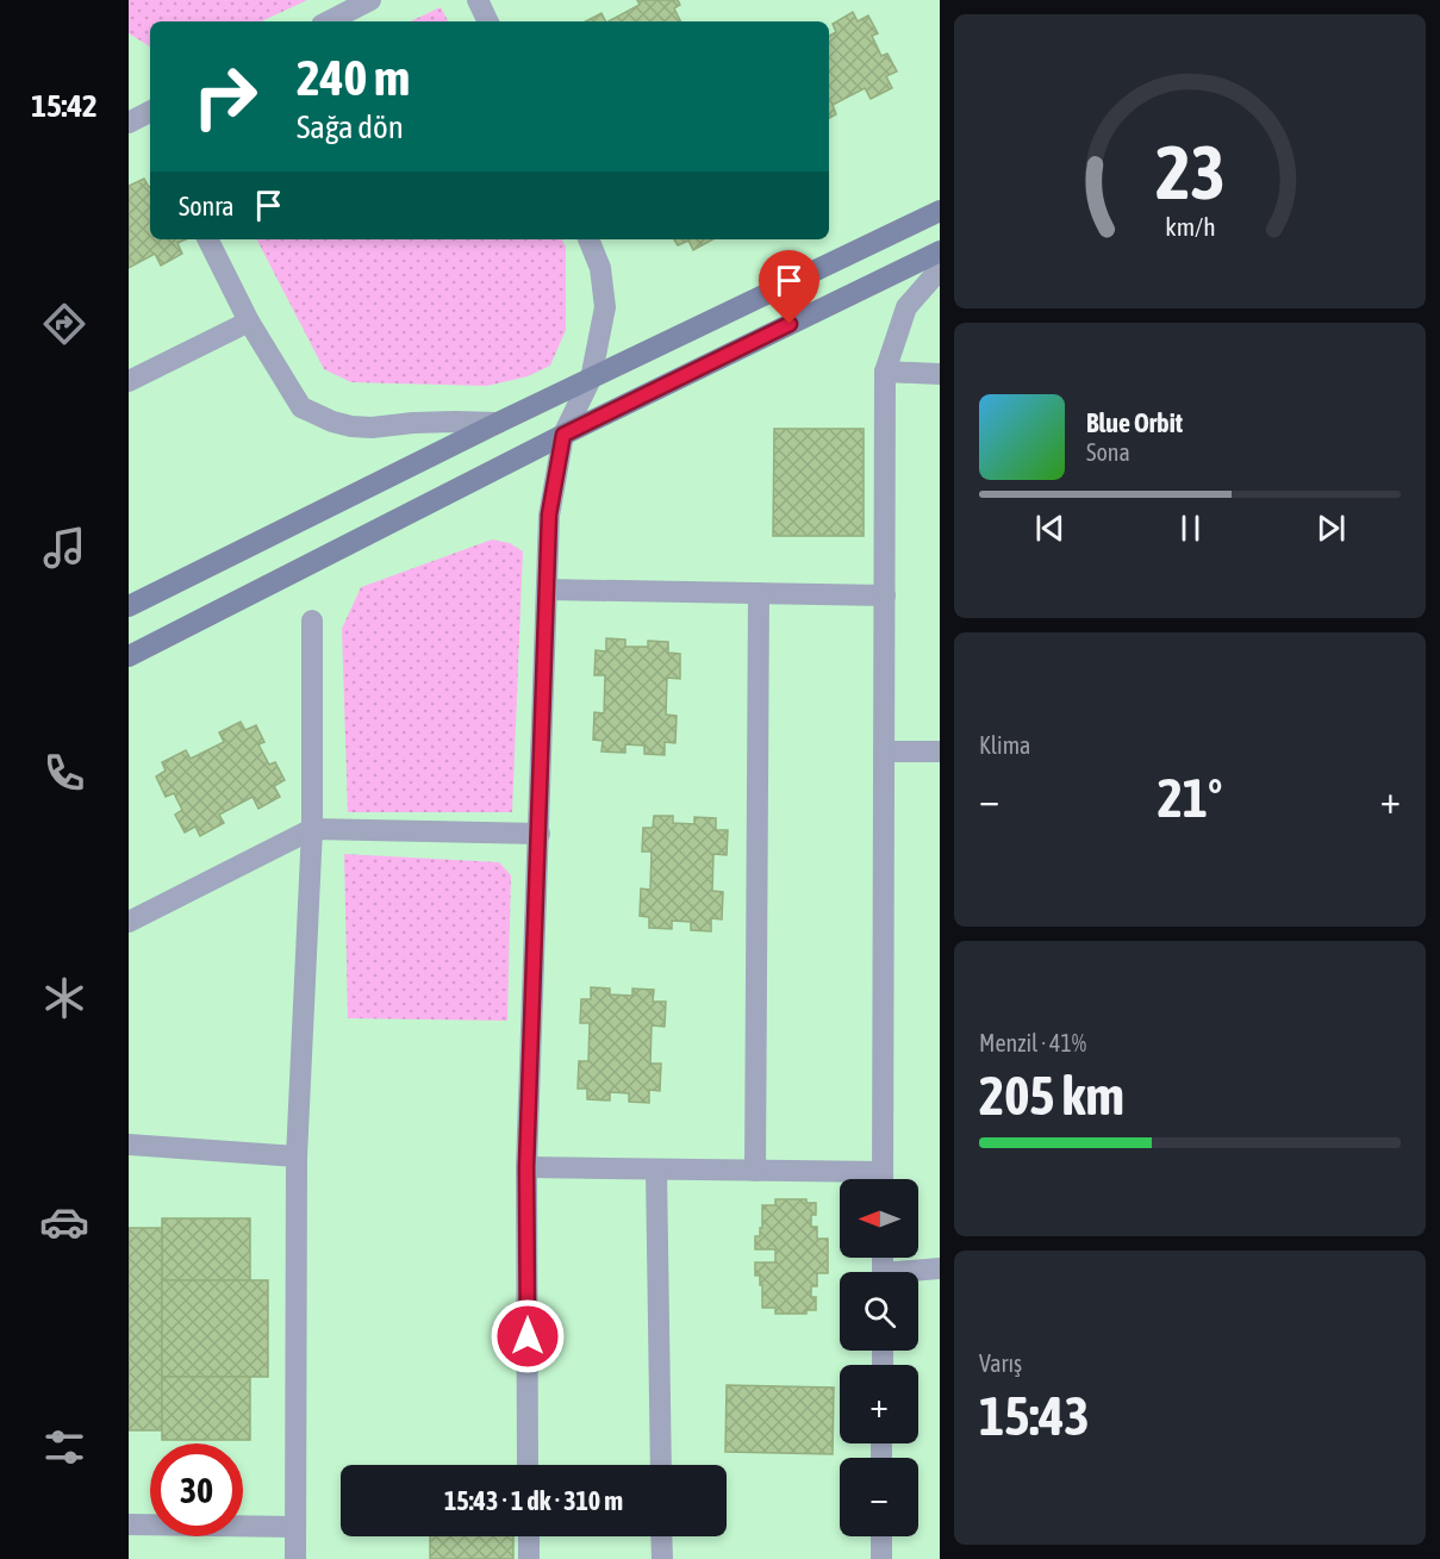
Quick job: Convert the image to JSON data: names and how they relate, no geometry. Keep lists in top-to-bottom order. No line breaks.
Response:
{"north":"left","page":{"tabs":"15:42","turn":["240 m","Sağa dön"],"then":"Sonra","song":["Blue Orbit","Sona"],"tile":["Klima",["Menzil · 41%","205 km"],["Varış","15:43"]],"heat":["−","21°","+"],"map_buttons":["+","−"],"limit":"30","trip":"15:43 · 1 dk · 310 m","gauge":["23","km/h"]}}
